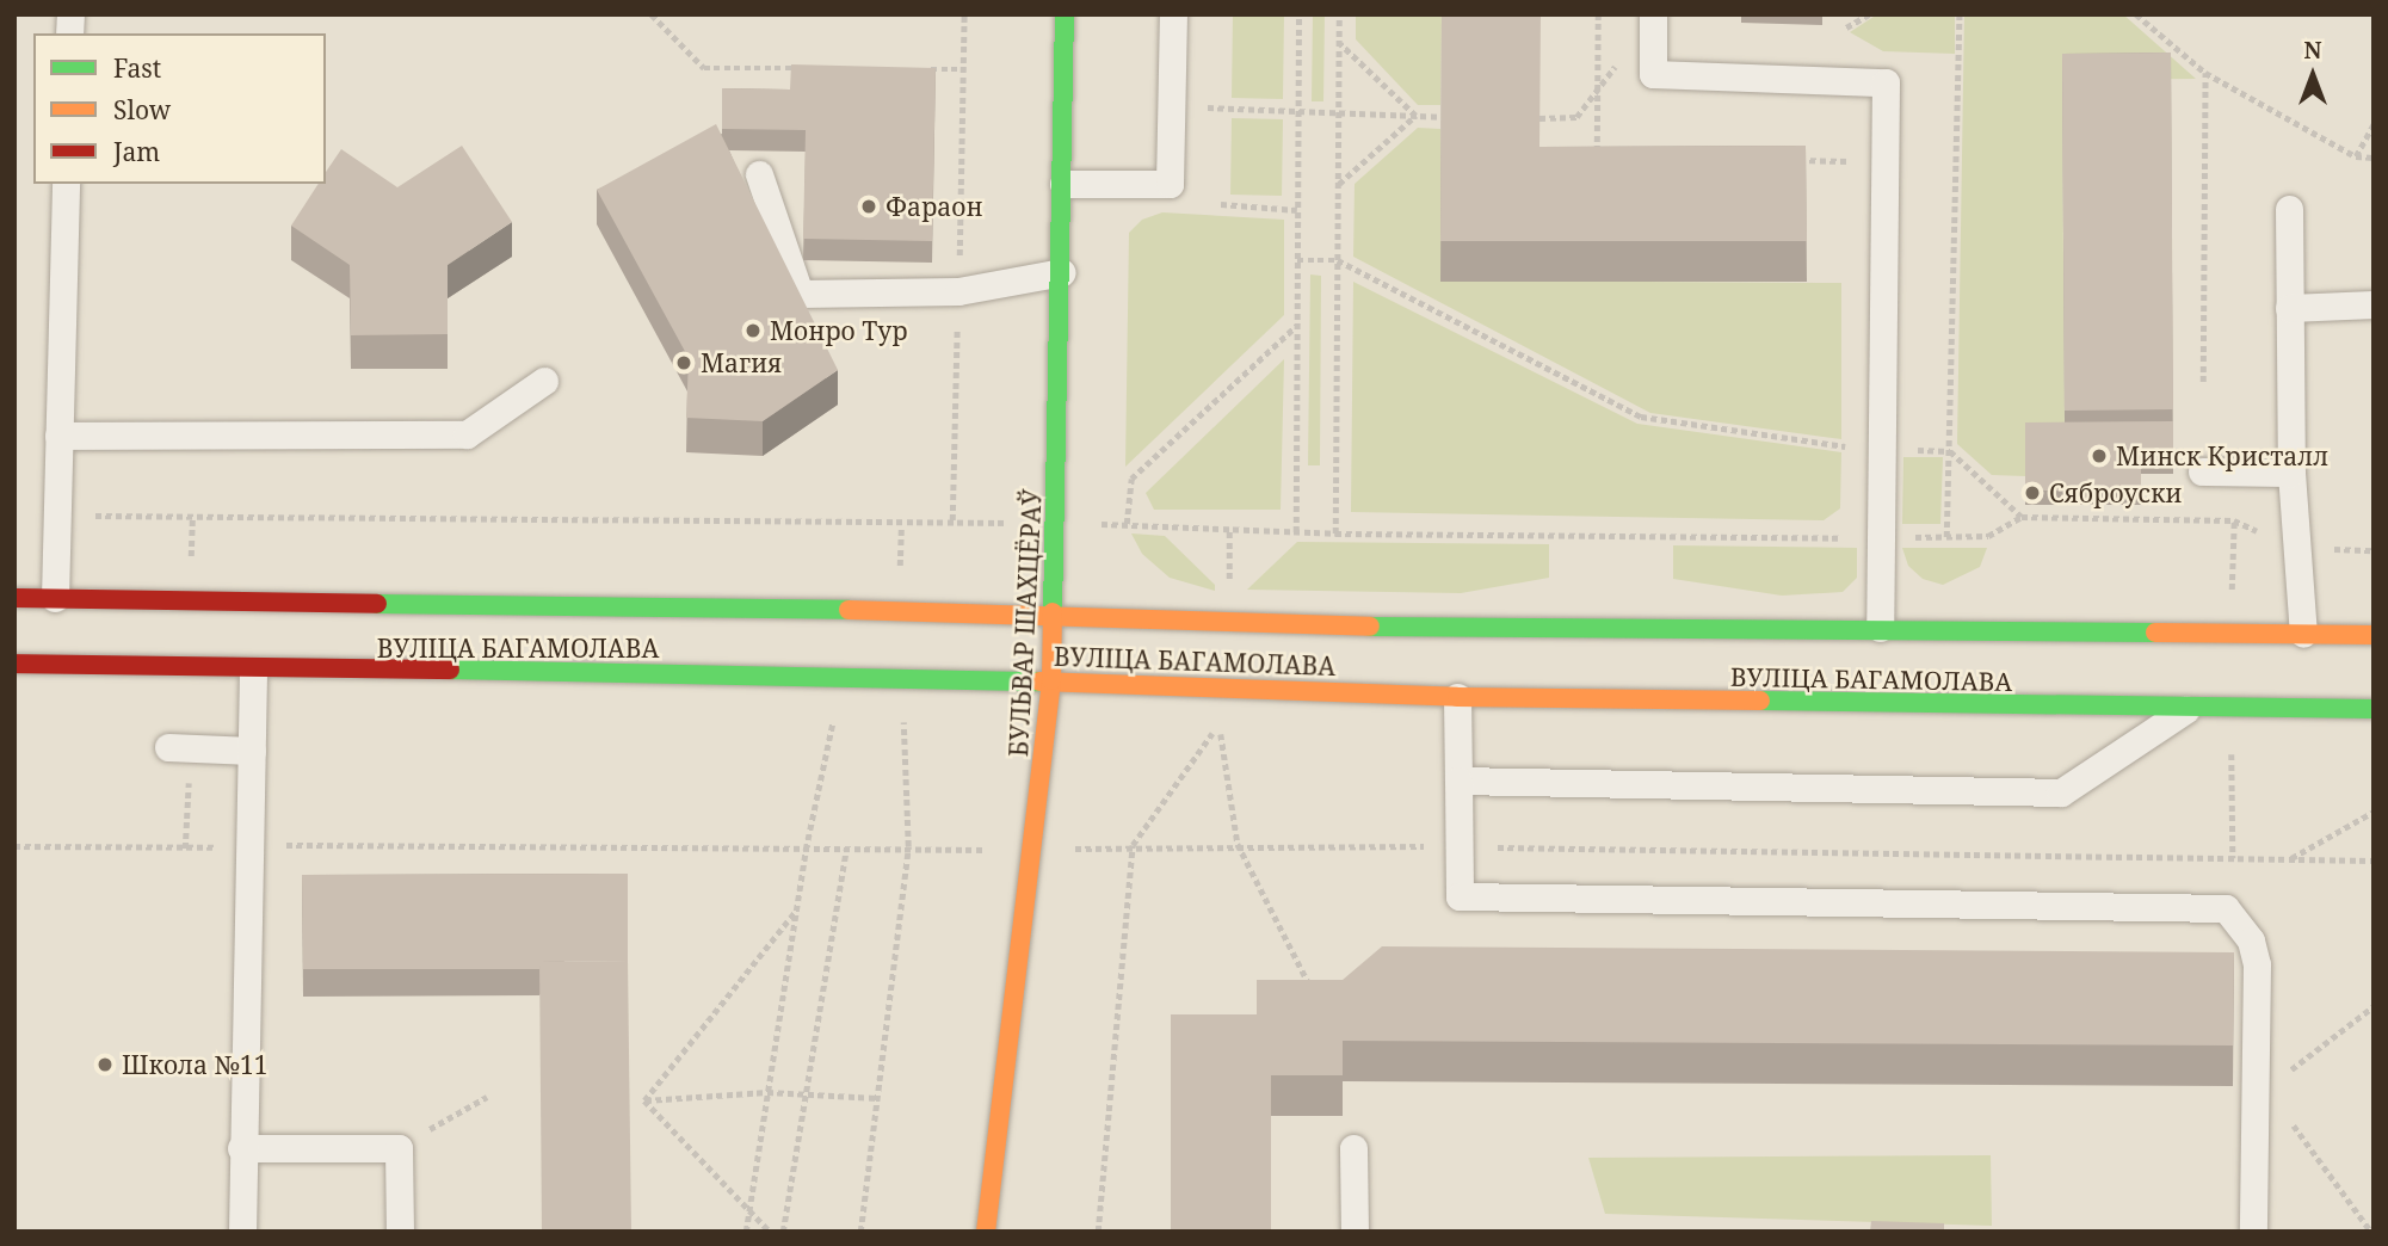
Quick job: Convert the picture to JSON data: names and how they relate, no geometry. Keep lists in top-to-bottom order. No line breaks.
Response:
{"streets":{"main road":["БУЛЬВАР ШАХЦЁРАЎ","ВУЛІЦА БАГАМОЛАВА"]},"crossings":[["БУЛЬВАР ШАХЦЁРАЎ","ВУЛІЦА БАГАМОЛАВА"]],"places":["Фараон","Монро Тур","Магия","Минск Кристалл","Сяброуски","Школа №11"],"legend":["Fast","Slow","Jam"],"north":"top"}
